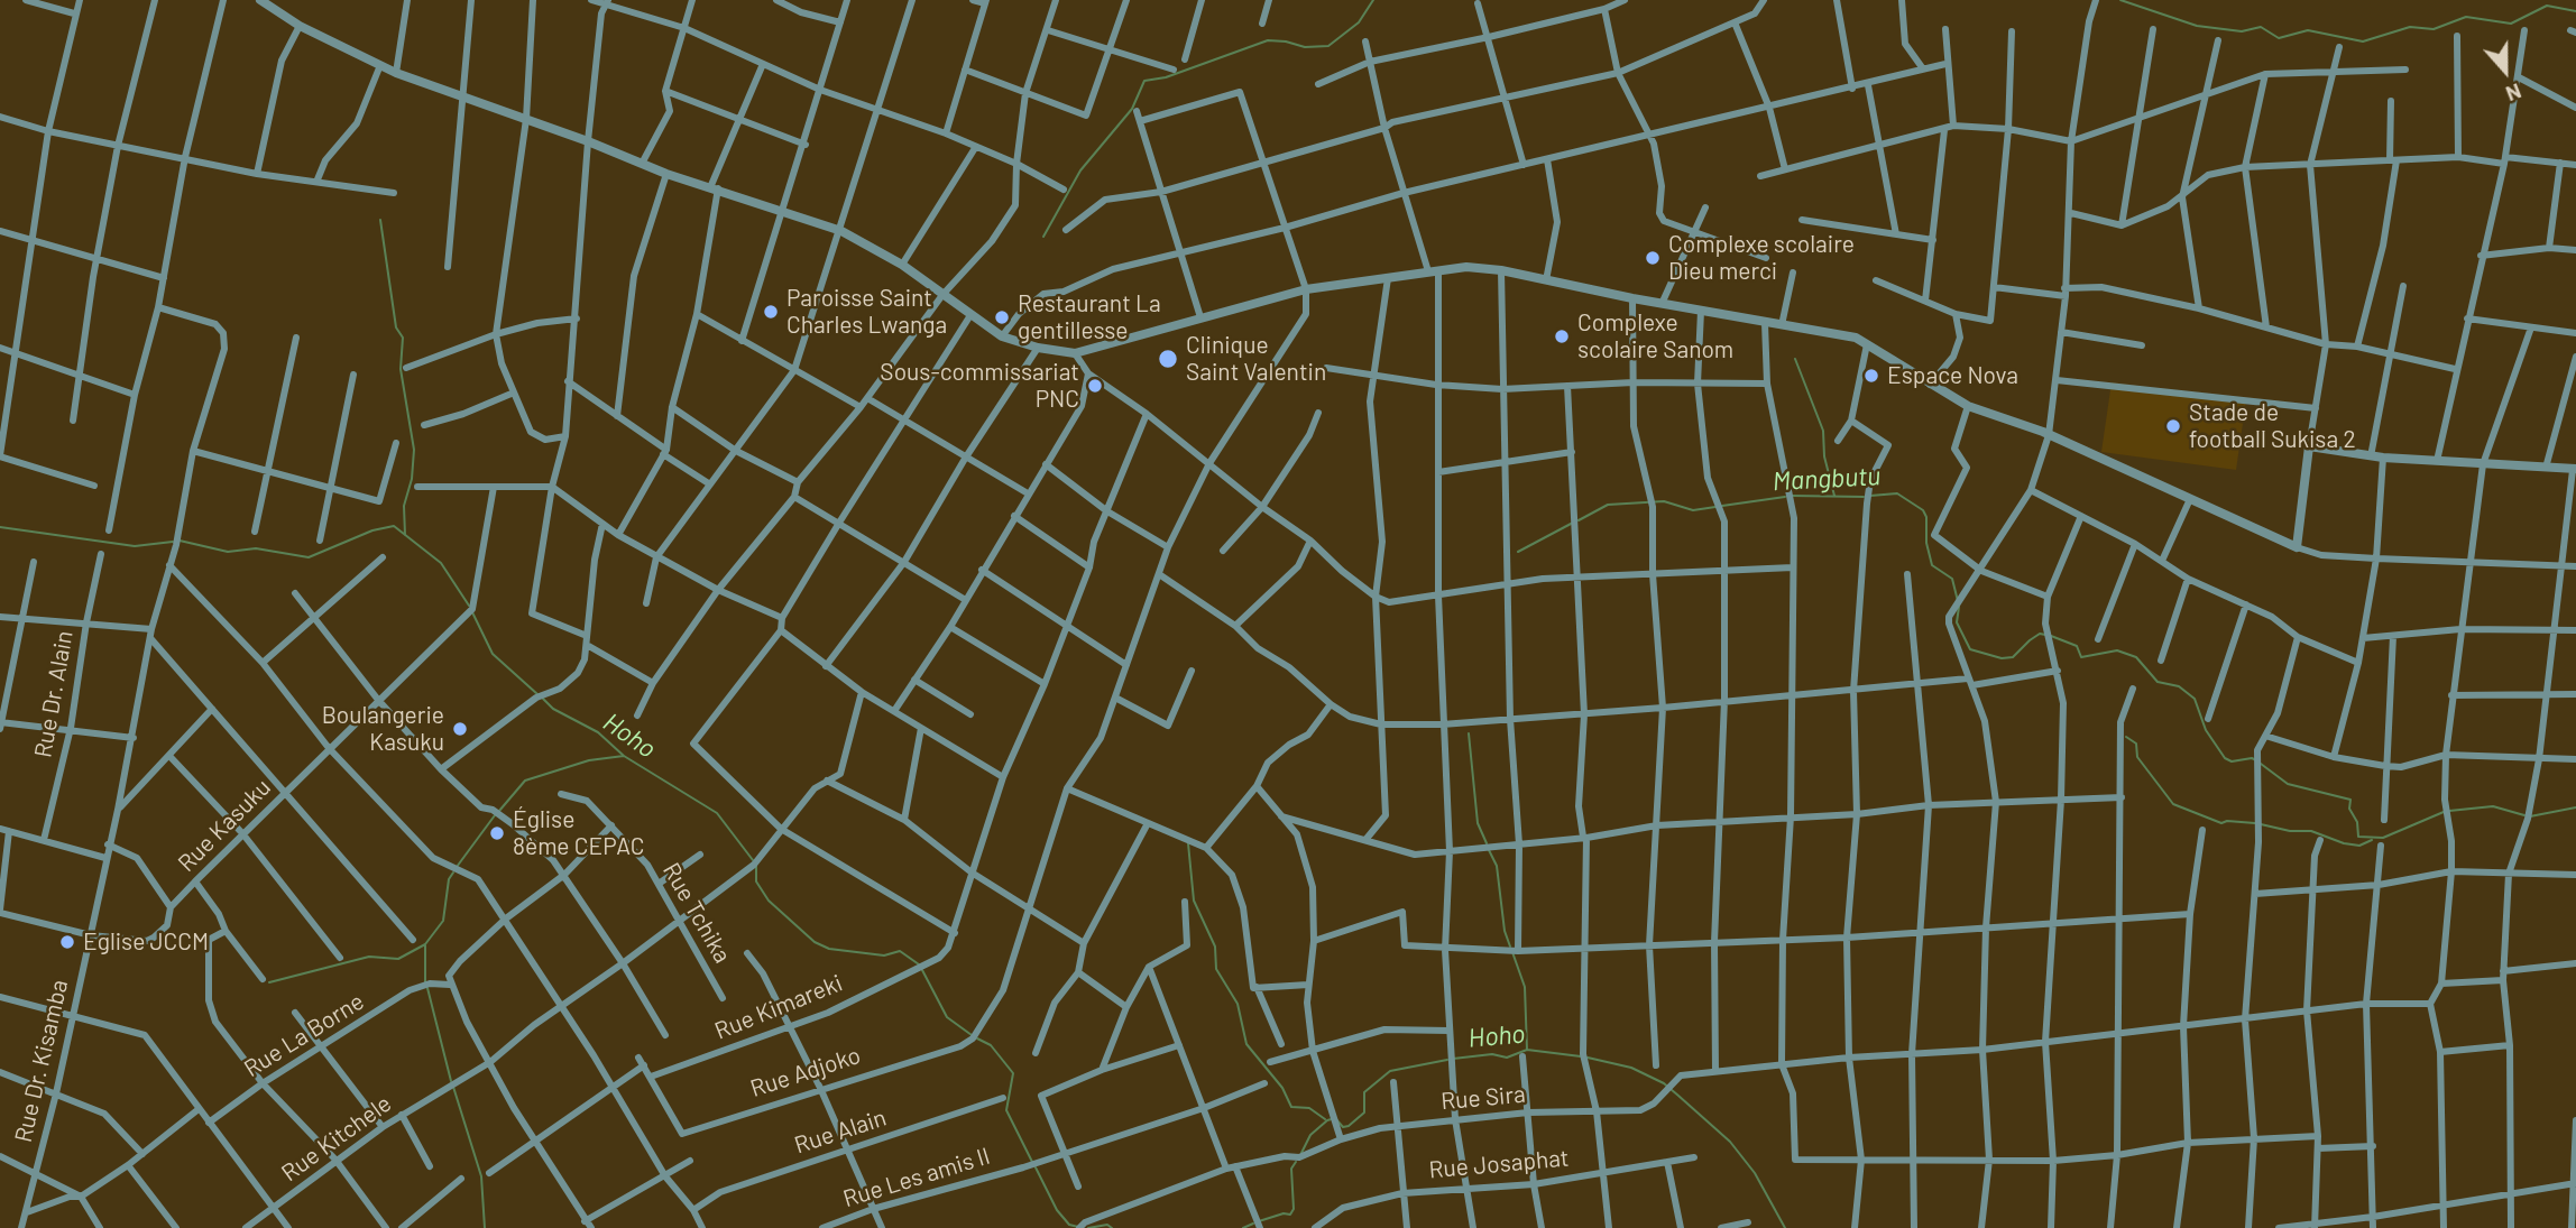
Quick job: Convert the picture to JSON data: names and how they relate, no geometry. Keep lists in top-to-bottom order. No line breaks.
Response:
{"streets":{"street":["Rue Dr. Alain","Rue Kasuku","Rue Tchika","Rue Kimareki","Rue La Borne","Rue Dr. Kisamba","Rue Adjoko","Rue Sira","Rue Alain","Rue Kitchele","Rue Josaphat","Rue Les amis II"]},"crossings":[["Rue Kasuku","Rue Dr. Kisamba"],["Rue Tchika","Rue Kimareki"],["Rue Tchika","Rue Adjoko"],["Rue Tchika","Rue Alain"],["Rue Tchika","Rue Kitchele"],["Rue Tchika","Rue Les amis II"],["Rue Kimareki","Rue Adjoko"]],"water":["Mangbutu","Hoho"],"places":["Complexe scolaire Dieu merci","Paroisse Saint Charles Lwanga","Restaurant La gentillesse","Complexe scolaire Sanom","Clinique Saint Valentin","Espace Nova","Sous-commissariat PNC","Stade de football Sukisa 2","Boulangerie Kasuku","Église 8ème CEPAC","Eglise JCCM"],"north":"bottom"}
